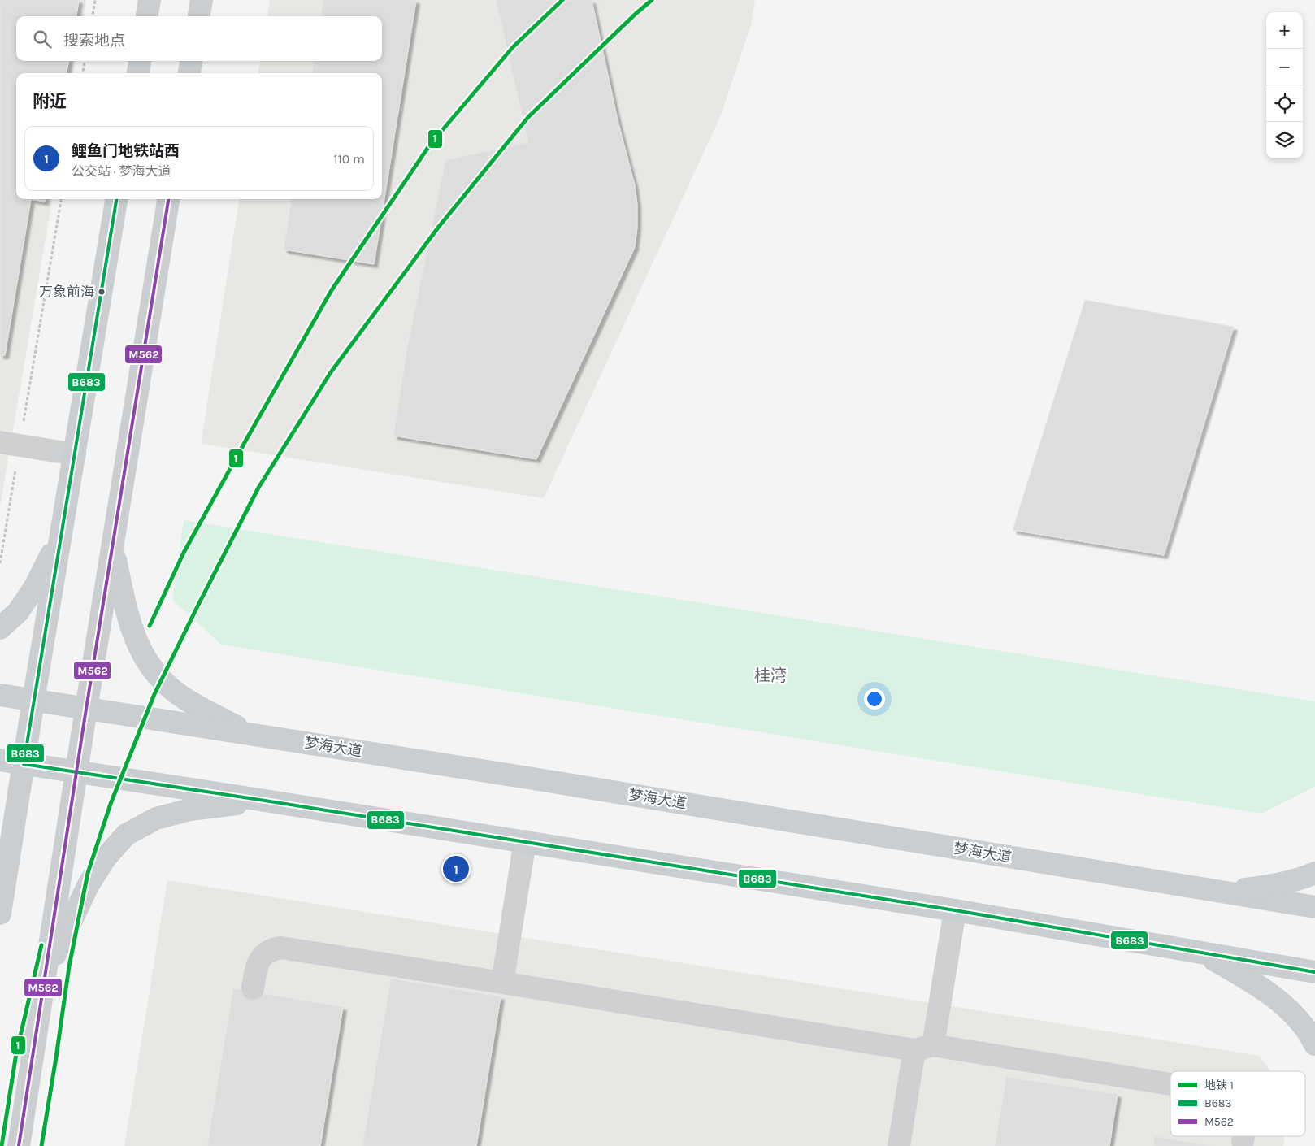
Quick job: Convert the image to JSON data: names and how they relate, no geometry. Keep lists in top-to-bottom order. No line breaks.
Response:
{"streets":{"main road":["梦海大道"]},"districts":["桂湾"],"places":["万象前海"],"lines":["metro line 1","transit line B683","transit line M562"],"legend":["地铁 1","B683","M562"],"page":{"map_buttons":["+","−"],"search":"搜索地点","heading":"附近","list":[{"mark":"1","name":"鲤鱼门地铁站西","note":"公交站 · 梦海大道","value":"110 m"}],"pins":"1"}}
